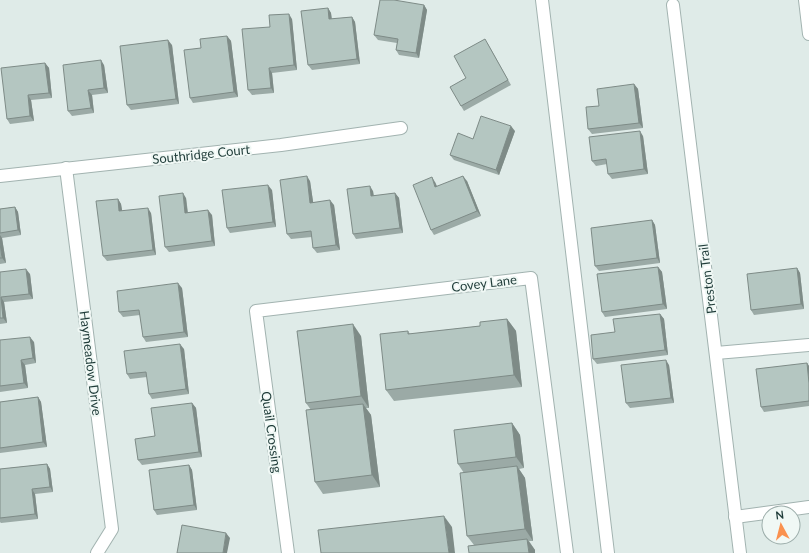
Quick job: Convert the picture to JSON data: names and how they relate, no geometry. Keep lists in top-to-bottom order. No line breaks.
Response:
{"streets":{"street":["Southridge Court","Preston Trail","Covey Lane","Haymeadow Drive","Quail Crossing"]},"crossings":[["Southridge Court","Haymeadow Drive"],["Covey Lane","Quail Crossing"]],"north":"top"}
